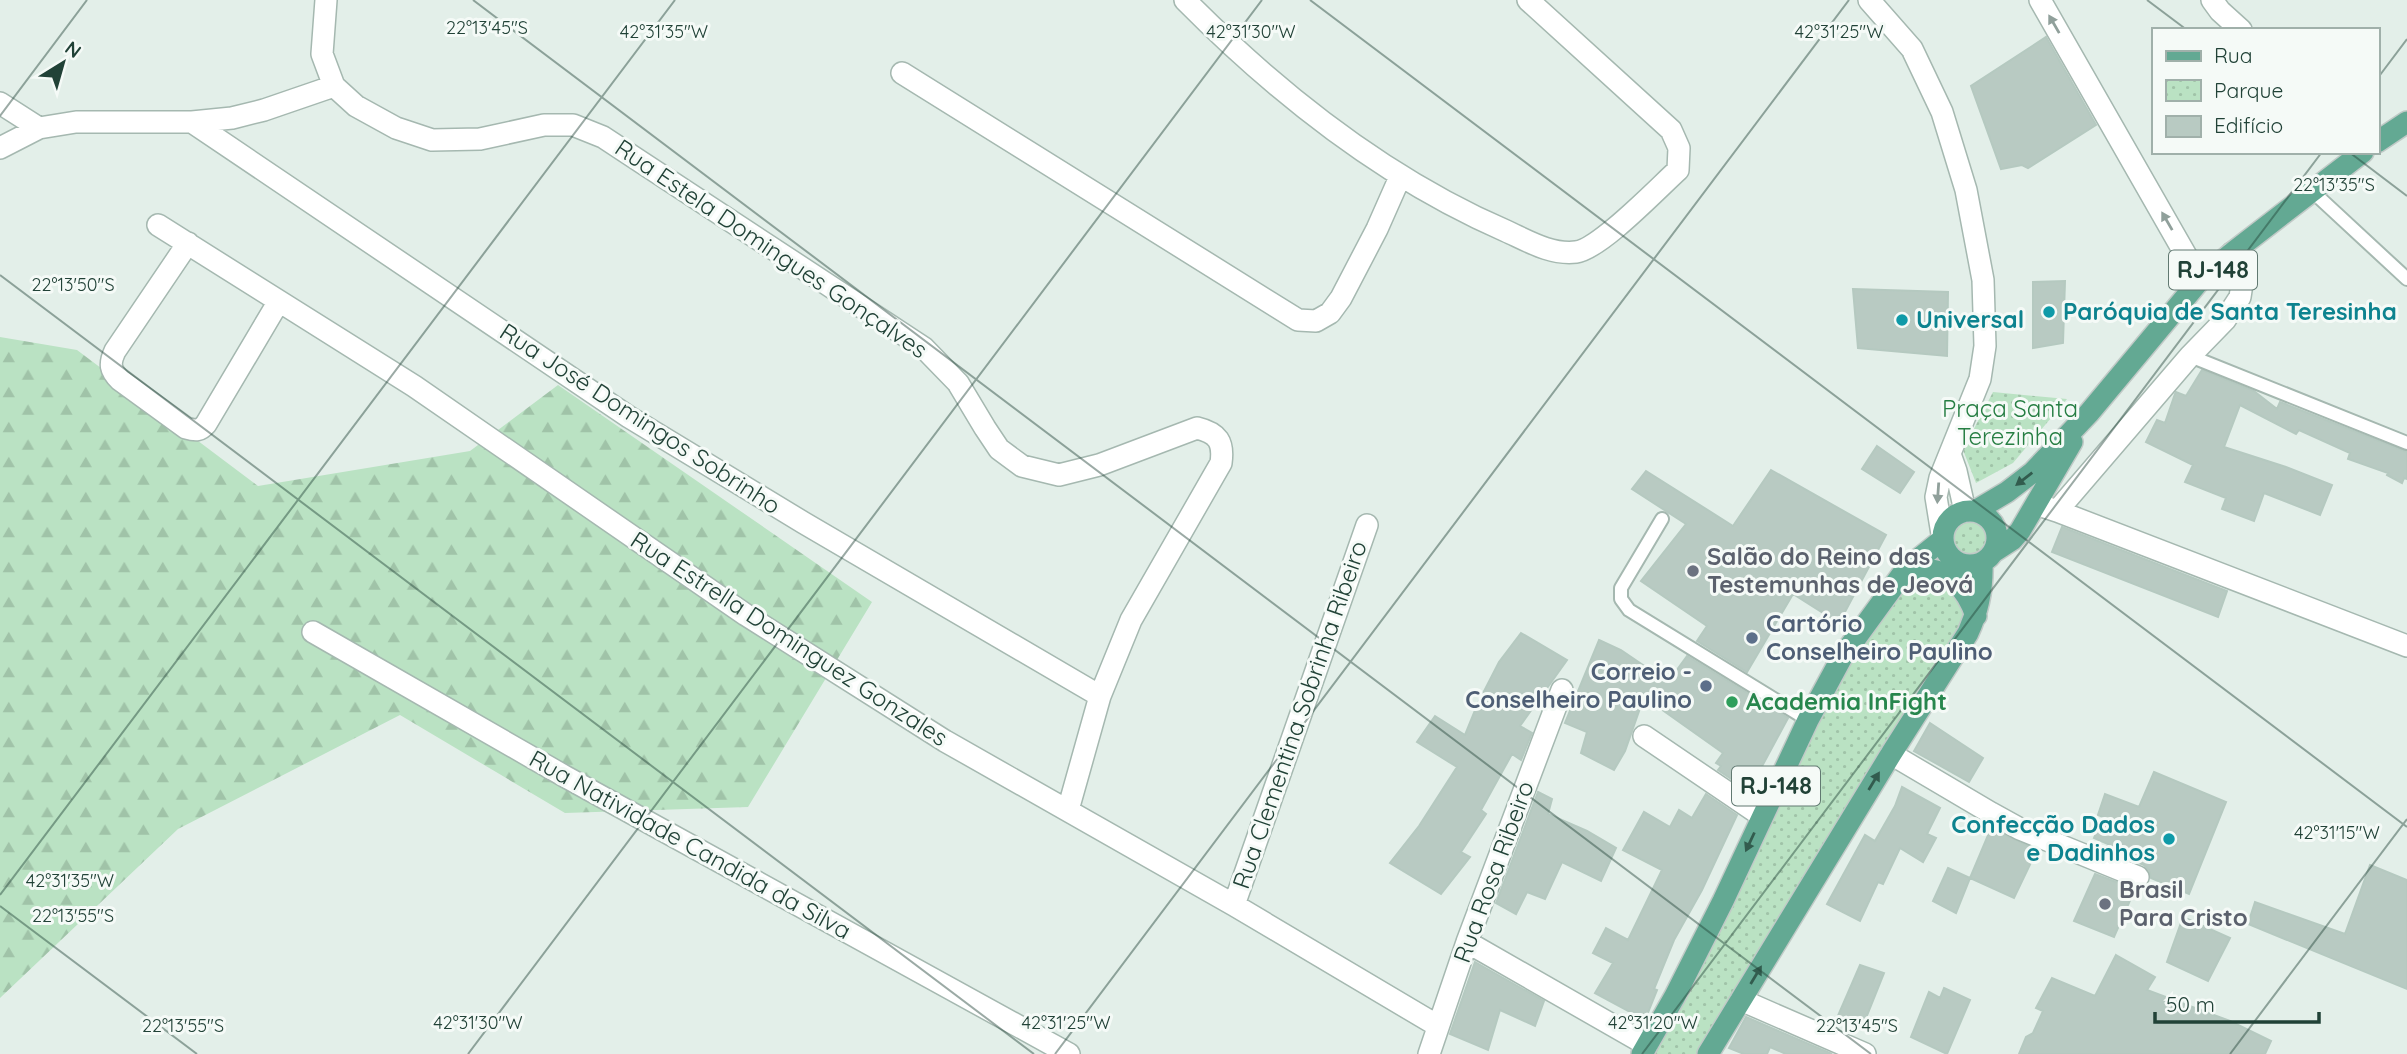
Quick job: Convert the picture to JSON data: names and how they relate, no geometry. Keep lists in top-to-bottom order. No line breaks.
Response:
{"streets":{"main road":["RJ-148"],"street":["Rua Estela Domingues Gonçalves","Rua José Domingos Sobrinho","Rua Estrella Dominguez Gonzales","Rua Clementina Sobrinha Ribeiro","Rua Natividade Candida da Silva","Rua Rosa Ribeiro"]},"crossings":[["Rua Estela Domingues Gonçalves","Rua José Domingos Sobrinho"],["Rua Estela Domingues Gonçalves","Rua Estrella Dominguez Gonzales"],["Rua Estrella Dominguez Gonzales","Rua Clementina Sobrinha Ribeiro"],["Rua Estrella Dominguez Gonzales","Rua Rosa Ribeiro"]],"parks":["Praça Santa Terezinha"],"places":["Paróquia de Santa Teresinha","Universal","Salão do Reino das Testemunhas de Jeová","Cartório Conselheiro Paulino","Correio - Conselheiro Paulino","Academia InFight","Confecção Dados e Dadinhos","Brasil Para Cristo"],"legend":["Rua","Parque","Edifício"],"scale_bar":"50 m","north":"top right","coordinates":["22°13'45\"S","42°31'35\"W","42°31'30\"W","42°31'25\"W","22°13'35\"S","22°13'50\"S","42°31'15\"W","22°13'55\"S","42°31'20\"W"]}
